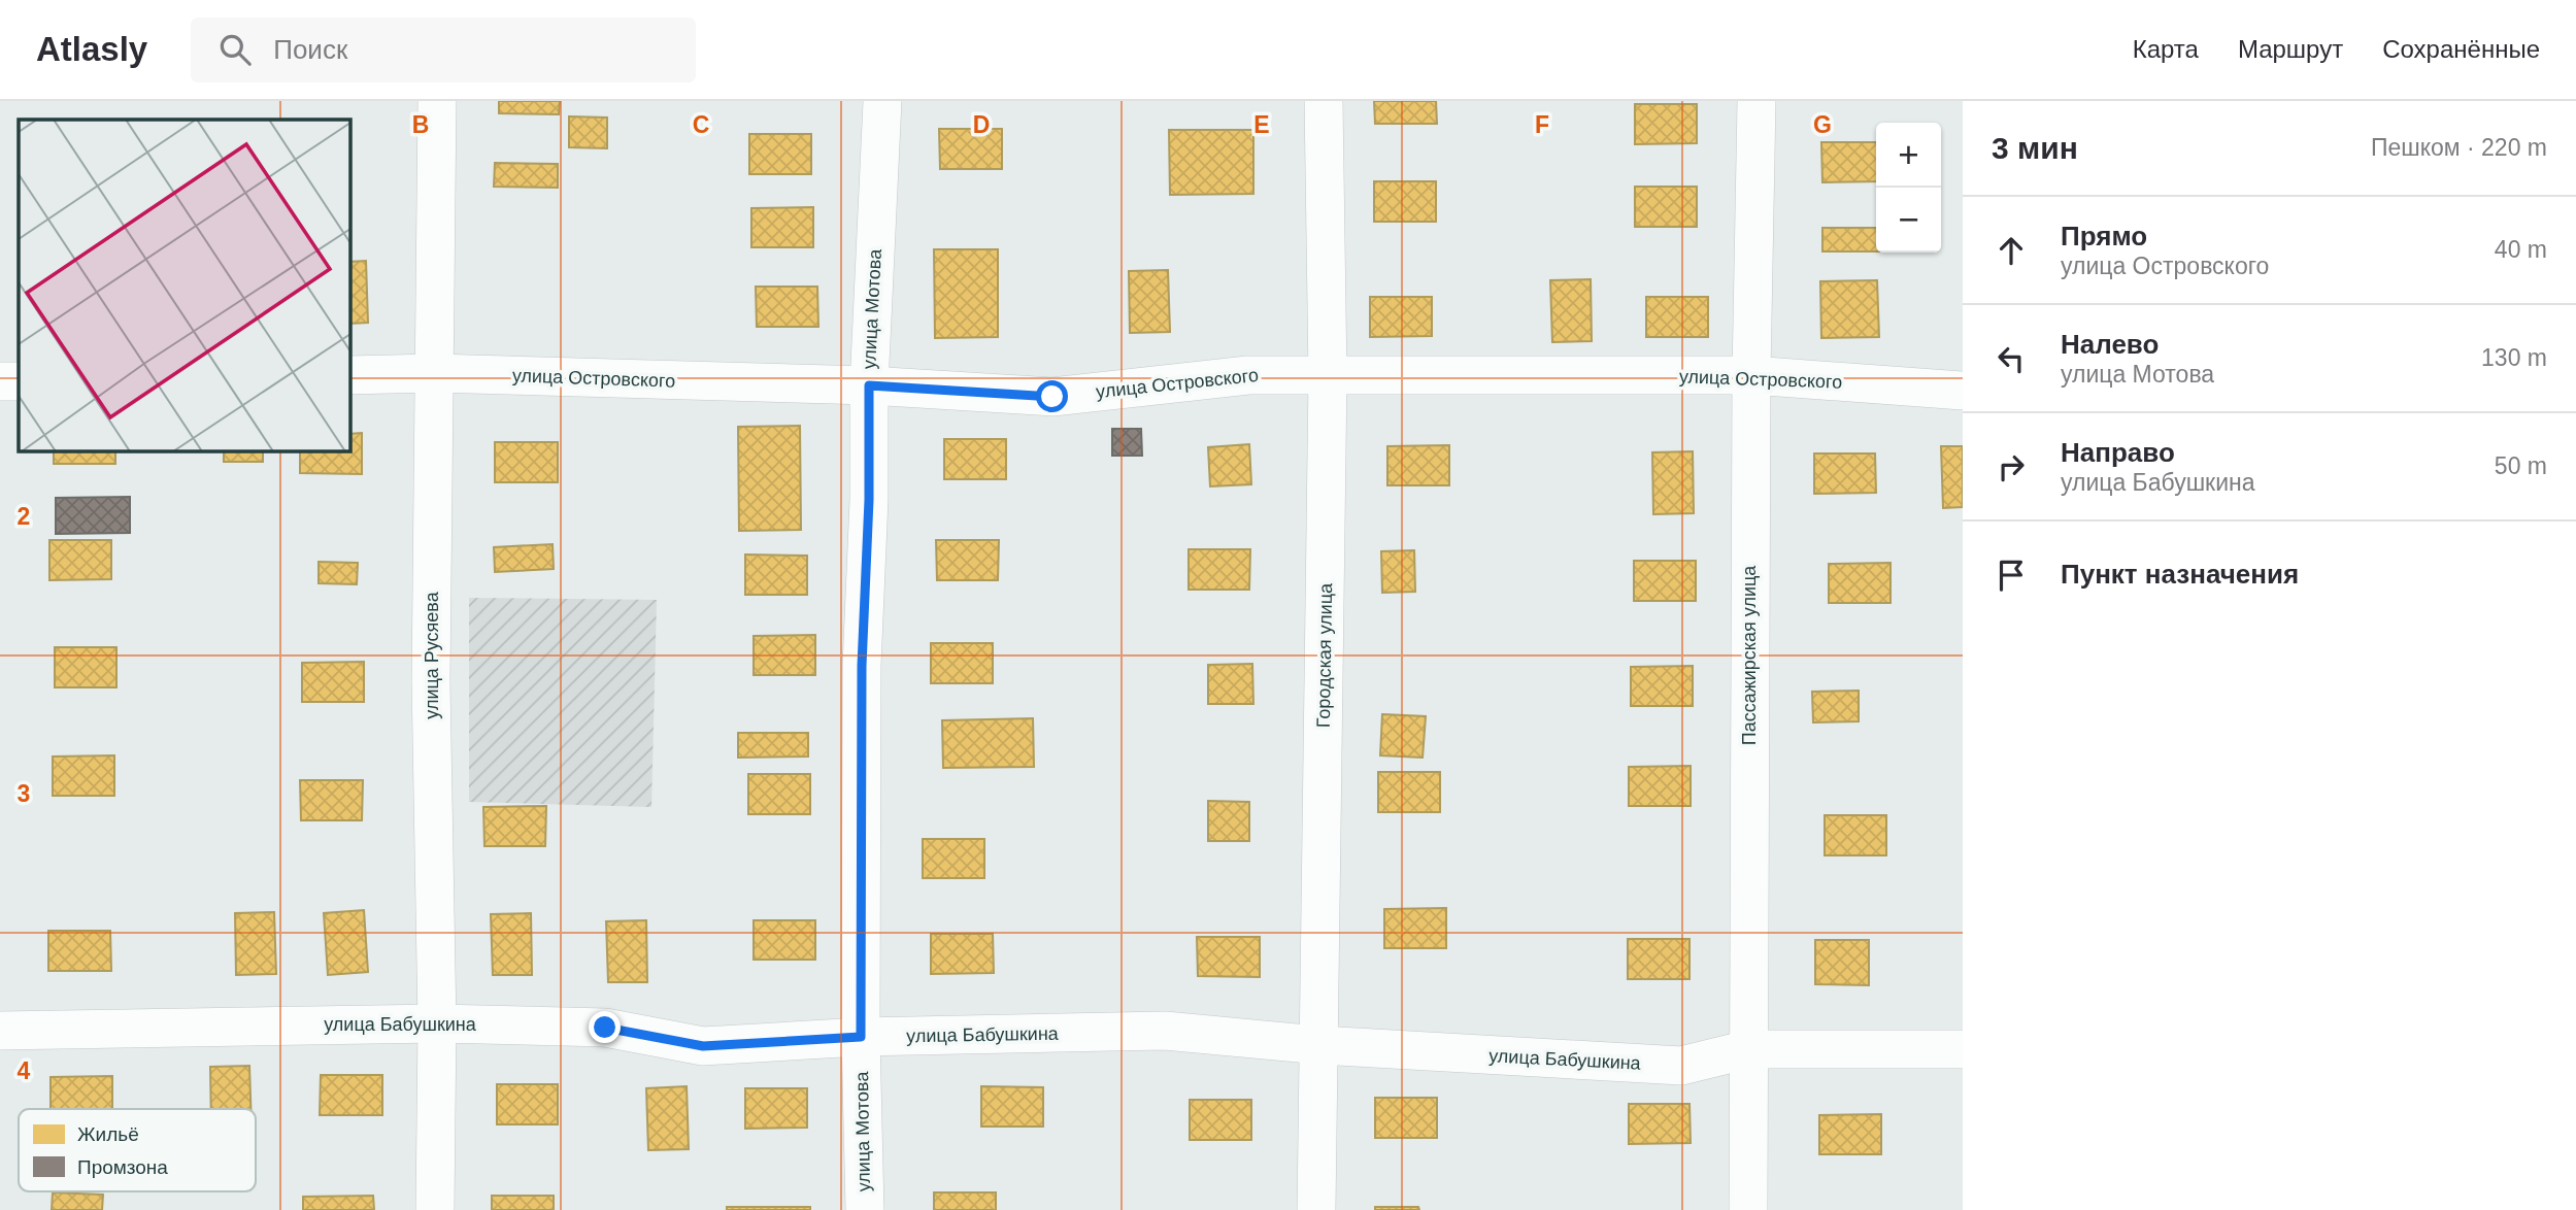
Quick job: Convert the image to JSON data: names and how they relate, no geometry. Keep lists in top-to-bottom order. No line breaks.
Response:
{"streets":{"street":["улица Мотова","улица Островского","улица Русяева","Городская улица","Пассажирская улица","улица Бабушкина"]},"crossings":[["улица Мотова","улица Островского"],["улица Мотова","улица Бабушкина"],["улица Островского","улица Русяева"],["улица Островского","Городская улица"],["улица Островского","Пассажирская улица"],["улица Русяева","улица Бабушкина"],["Городская улица","улица Бабушкина"],["Пассажирская улица","улица Бабушкина"]],"legend":["Жильё","Промзона"],"page":{"header":"Atlasly","search":"Поиск","nav":["Карта","Маршрут","Сохранённые"],"heading":["3 мин","Пешком · 220 m"],"map_buttons":["+","−"],"list":[["Прямо","улица Островского","40 m"],["Налево","улица Мотова","130 m"],["Направо","улица Бабушкина","50 m"],"Пункт назначения"]},"grid":{"columns":["B","C","D","E","F","G"],"rows":["2","3","4"]}}
